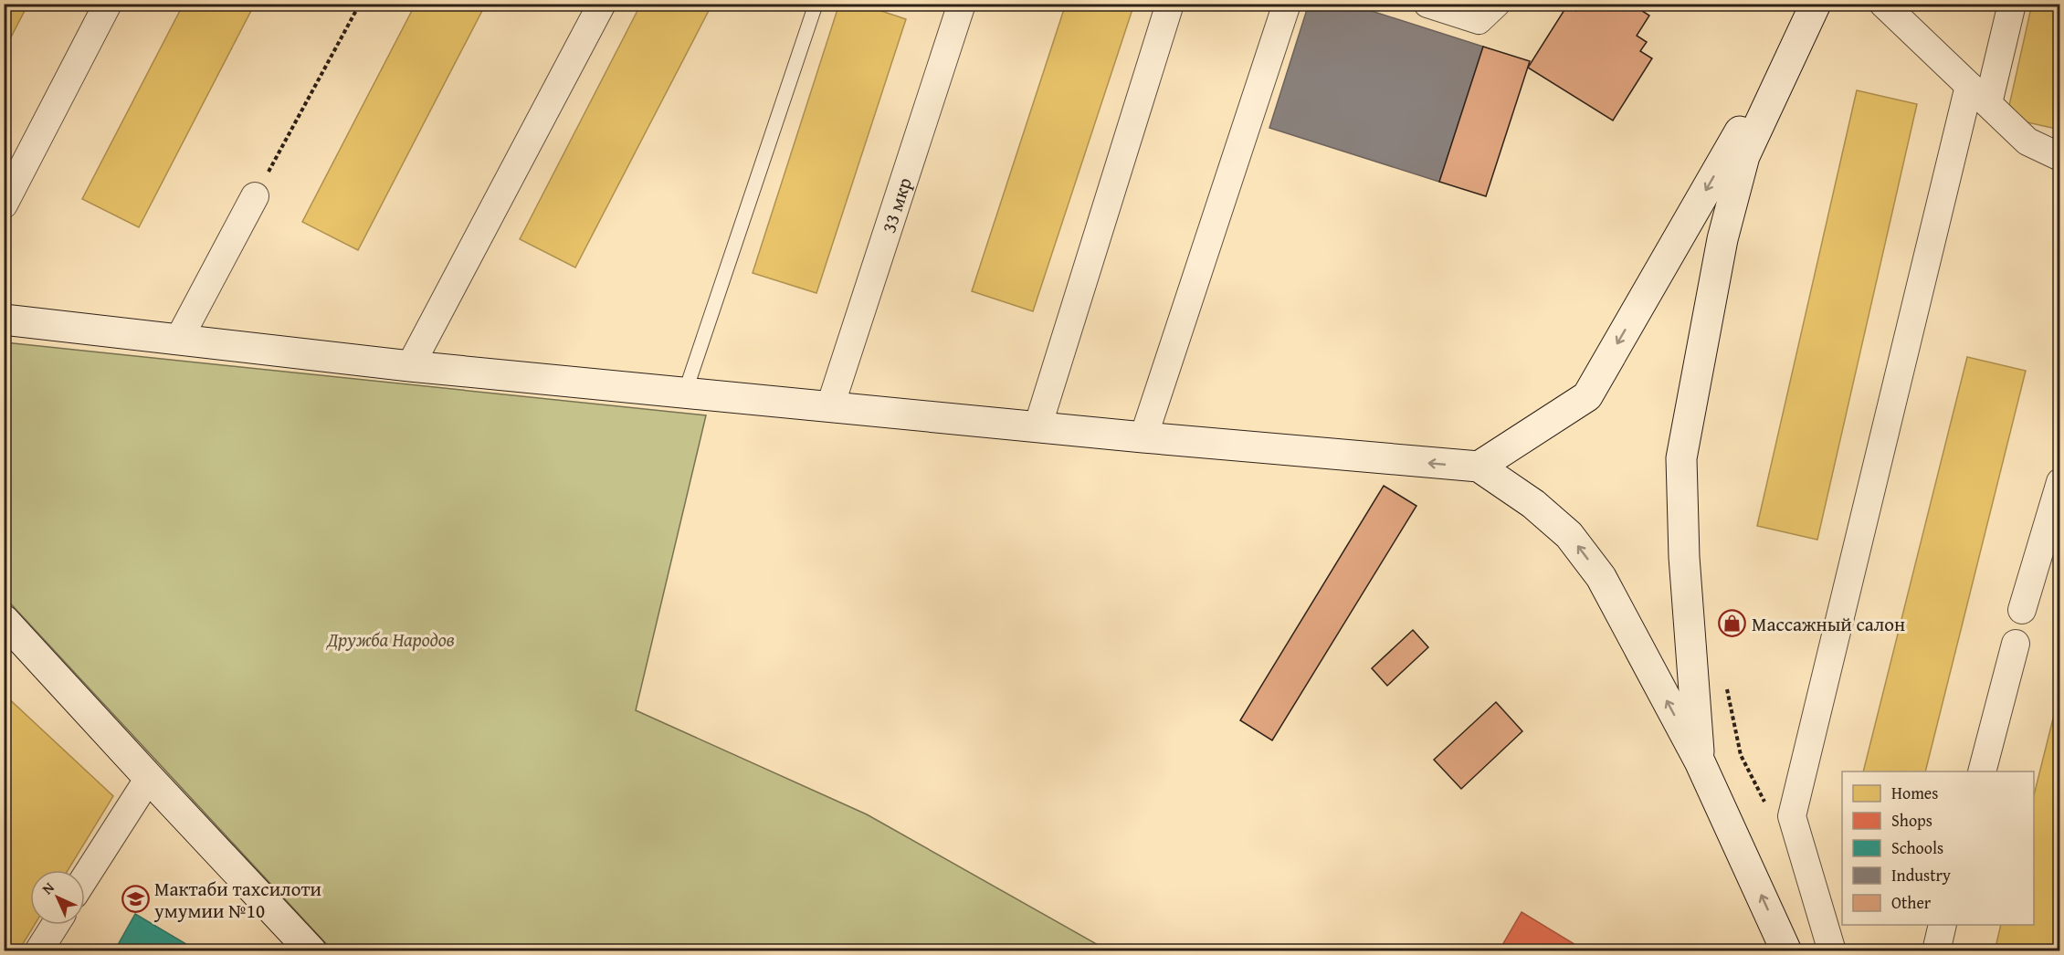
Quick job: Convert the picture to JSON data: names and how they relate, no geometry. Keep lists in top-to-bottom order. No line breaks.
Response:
{"streets":{"street":["33 мкр"]},"parks":["Дружба Народов"],"places":{"shop":["Массажный салон"],"school or university":["Мактаби тахсилоти умумии №10"]},"legend":["Homes","Shops","Schools","Industry","Other"],"north":"top left"}
